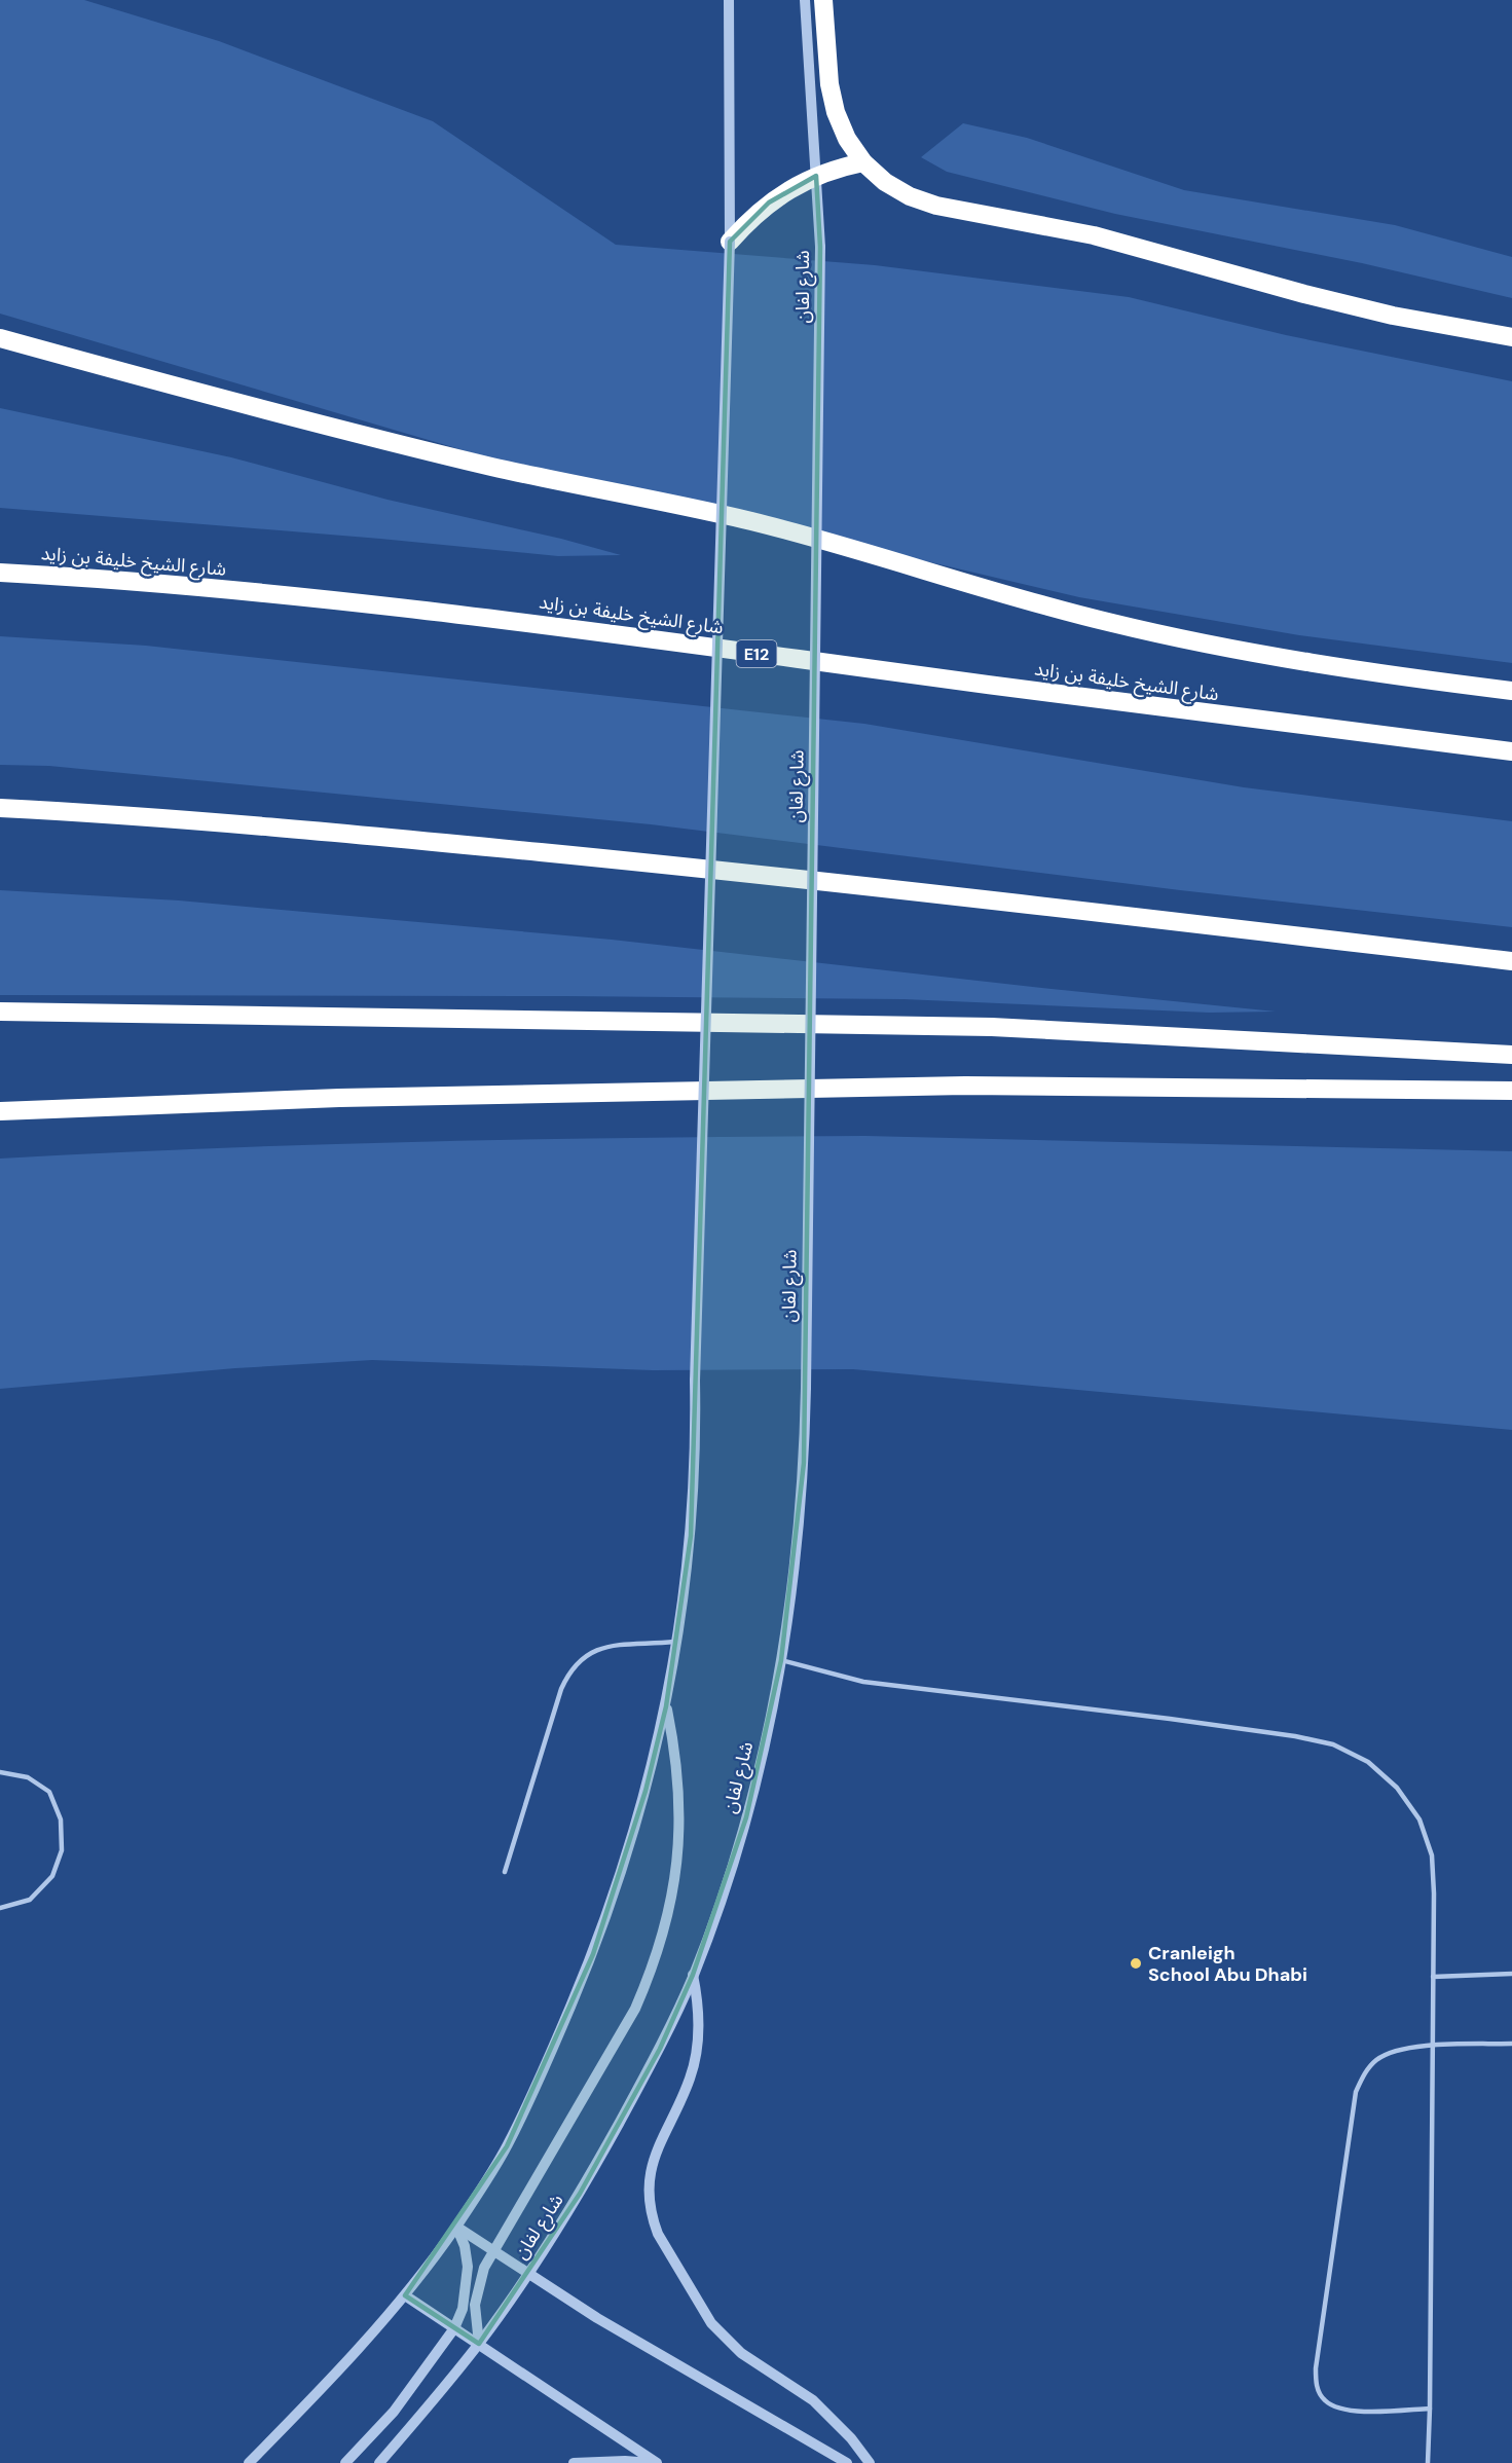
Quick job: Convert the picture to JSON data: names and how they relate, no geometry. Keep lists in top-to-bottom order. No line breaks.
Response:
{"streets":{"highway":["شارع الشيخ خليفة بن زايد","E12"],"street":["شارع لفان"]},"places":["Cranleigh School Abu Dhabi"]}
